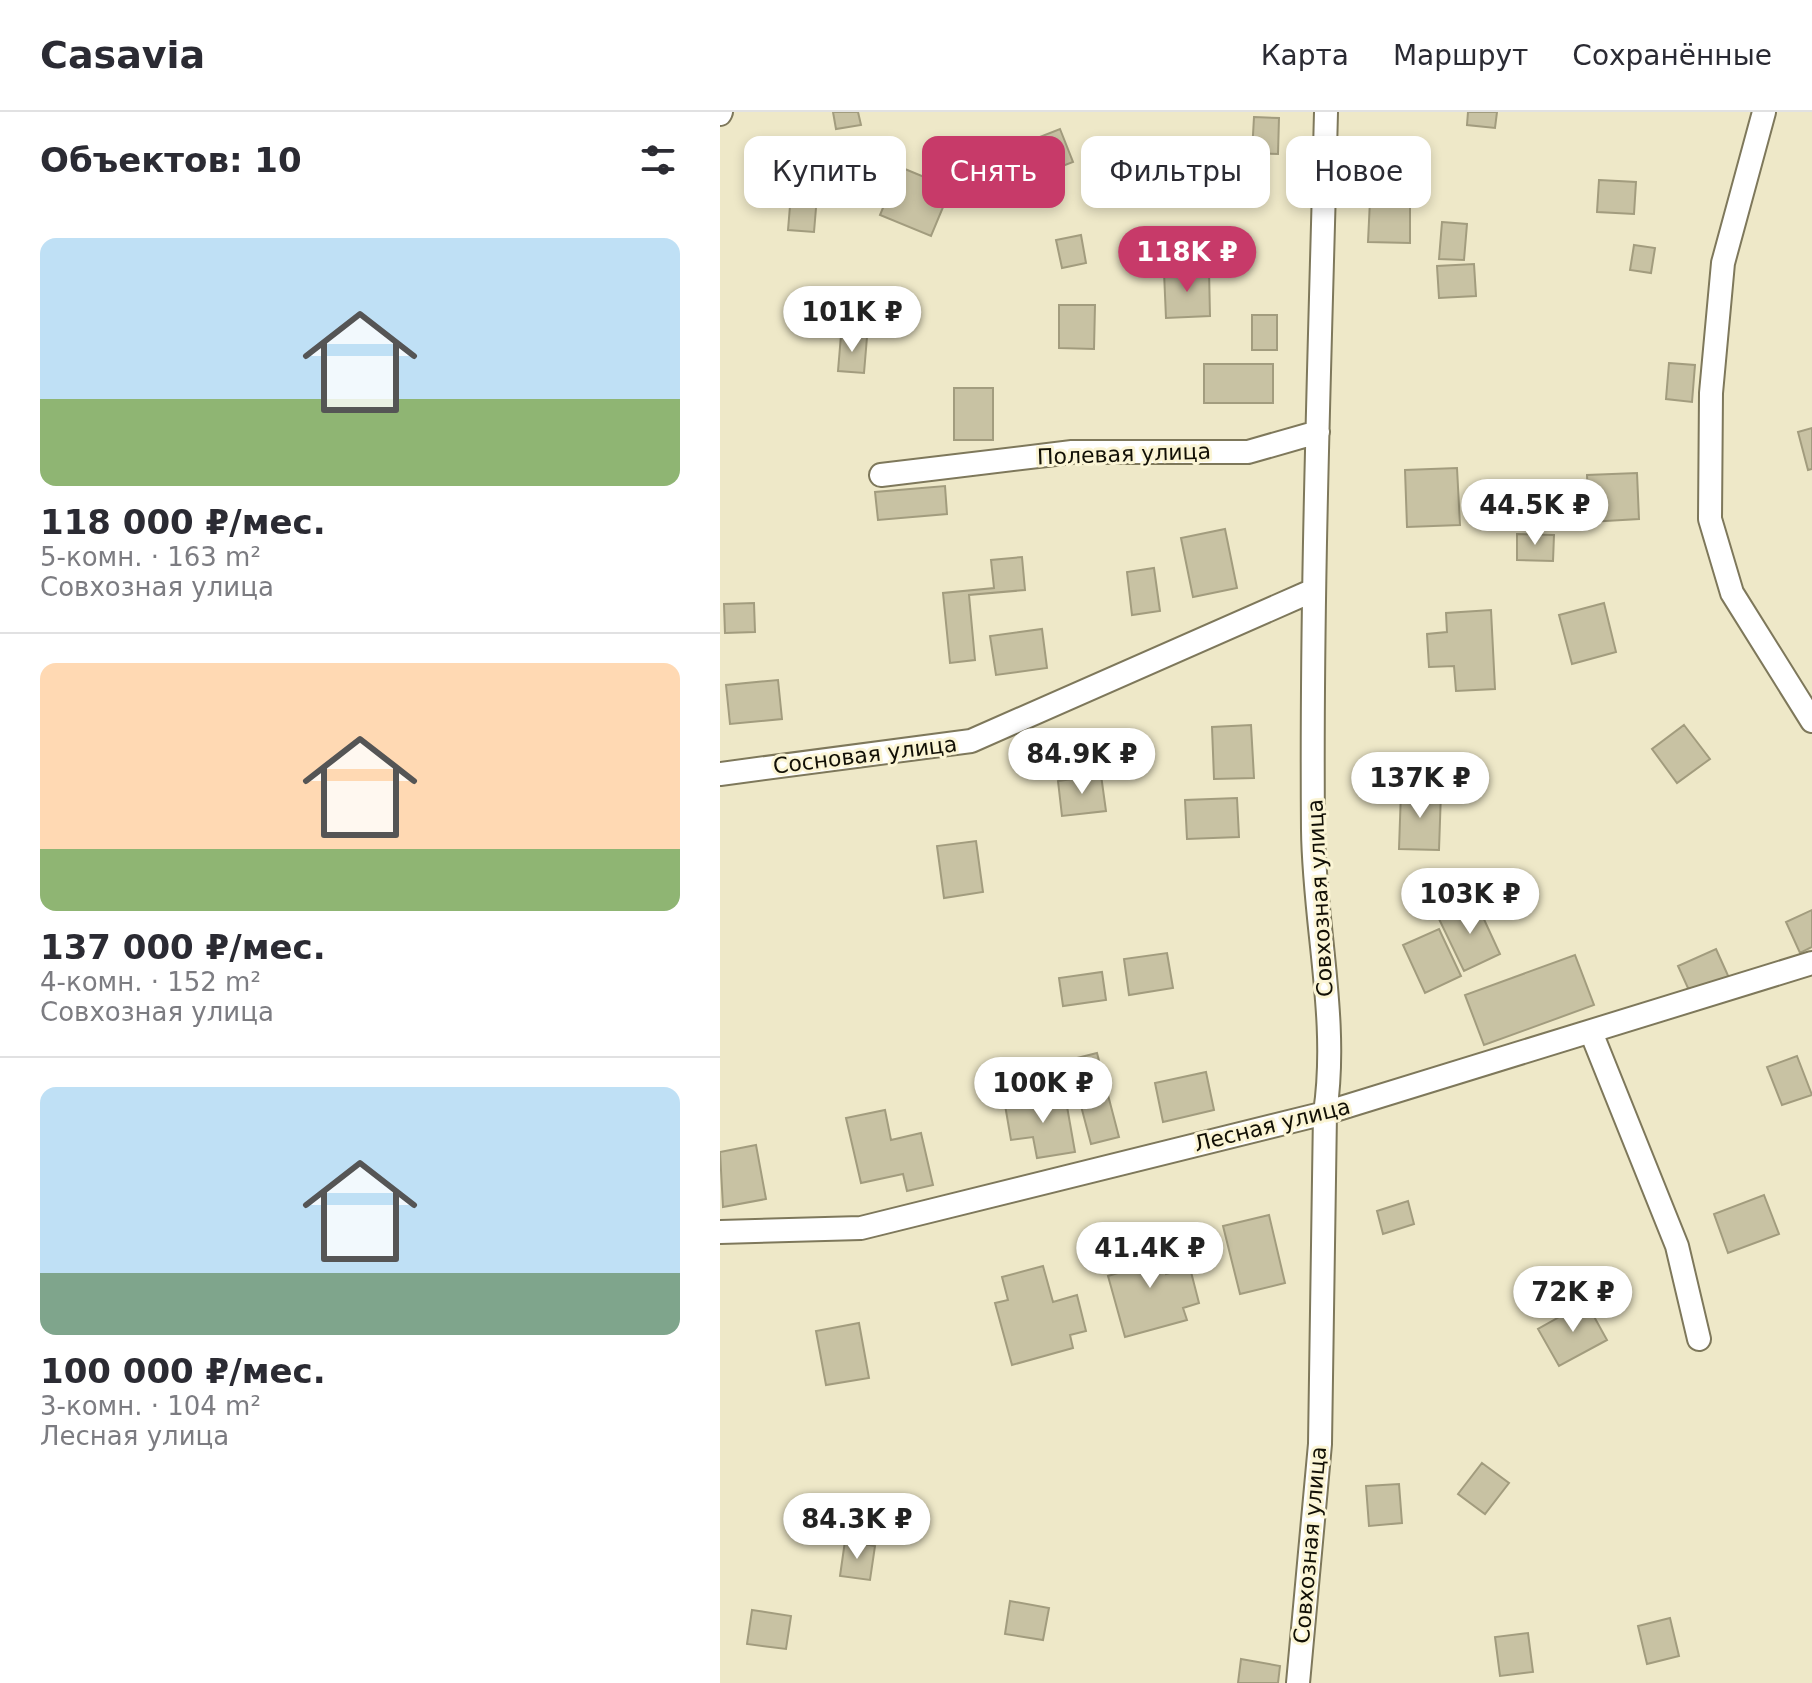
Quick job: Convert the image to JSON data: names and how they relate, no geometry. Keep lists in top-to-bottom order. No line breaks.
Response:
{"streets":{"street":["Полевая улица","Сосновая улица","Совхозная улица","Лесная улица"]},"crossings":[["Полевая улица","Совхозная улица"],["Сосновая улица","Совхозная улица"],["Совхозная улица","Лесная улица"]],"page":{"header":"Casavia","nav":["Карта","Маршрут","Сохранённые"],"heading":"Объектов: 10","chip":["Купить","Снять","Фильтры","Новое"],"list":[{"name":"118 000 ₽/мес.","note":"5-комн. · 163 m² · Совхозная улица"},{"name":"137 000 ₽/мес.","note":"4-комн. · 152 m² · Совхозная улица"},{"name":"100 000 ₽/мес.","note":"3-комн. · 104 m² · Лесная улица"}],"price":["118K ₽","101K ₽","44.5K ₽","84.9K ₽","137K ₽","103K ₽","100K ₽","41.4K ₽","72K ₽","84.3K ₽"]}}
